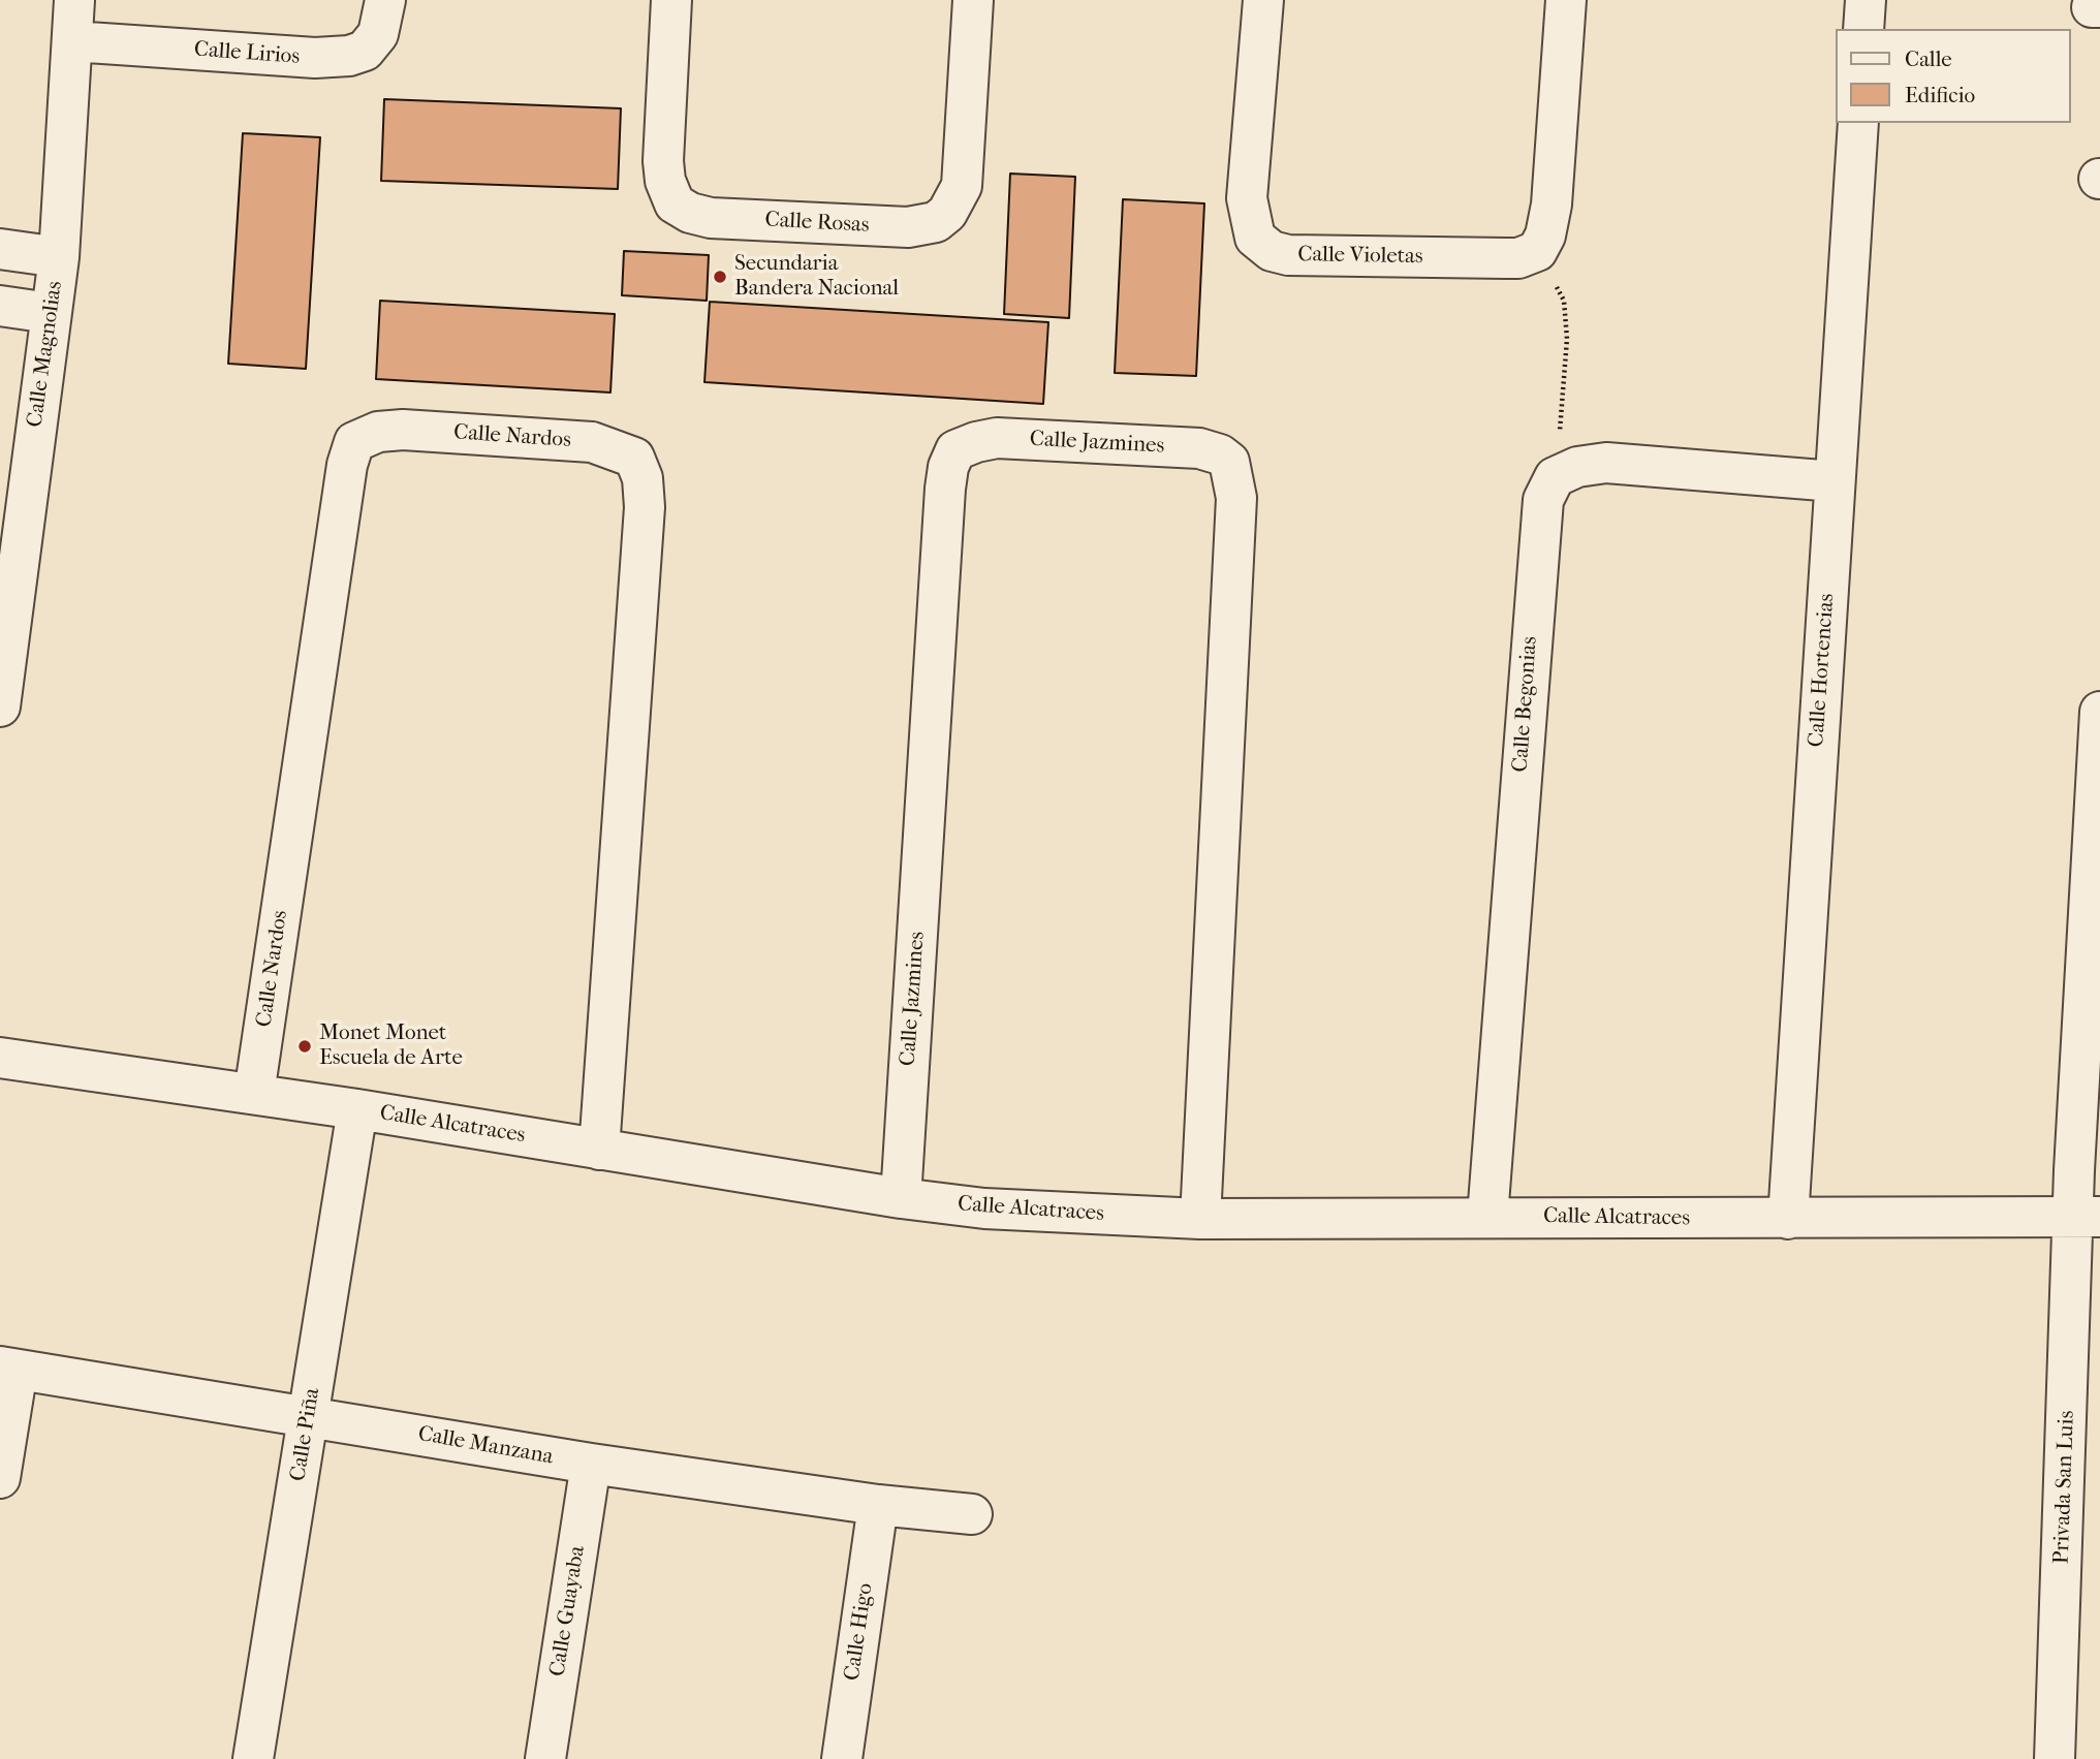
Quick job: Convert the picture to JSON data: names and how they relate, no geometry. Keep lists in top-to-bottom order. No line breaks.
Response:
{"streets":{"street":["Calle Lirios","Calle Rosas","Calle Violetas","Calle Magnolias","Calle Nardos","Calle Jazmines","Calle Hortencias","Calle Begonias","Calle Alcatraces","Calle Piña","Calle Manzana","Privada San Luis","Calle Guayaba","Calle Higo"]},"crossings":[["Calle Lirios","Calle Magnolias"],["Calle Nardos","Calle Alcatraces"],["Calle Jazmines","Calle Alcatraces"],["Calle Hortencias","Calle Alcatraces"],["Calle Begonias","Calle Alcatraces"],["Calle Alcatraces","Calle Piña"],["Calle Alcatraces","Privada San Luis"],["Calle Piña","Calle Manzana"],["Calle Manzana","Calle Guayaba"],["Calle Manzana","Calle Higo"]],"places":["Secundaria Bandera Nacional","Monet Monet Escuela de Arte"],"legend":["Calle","Edificio"]}
